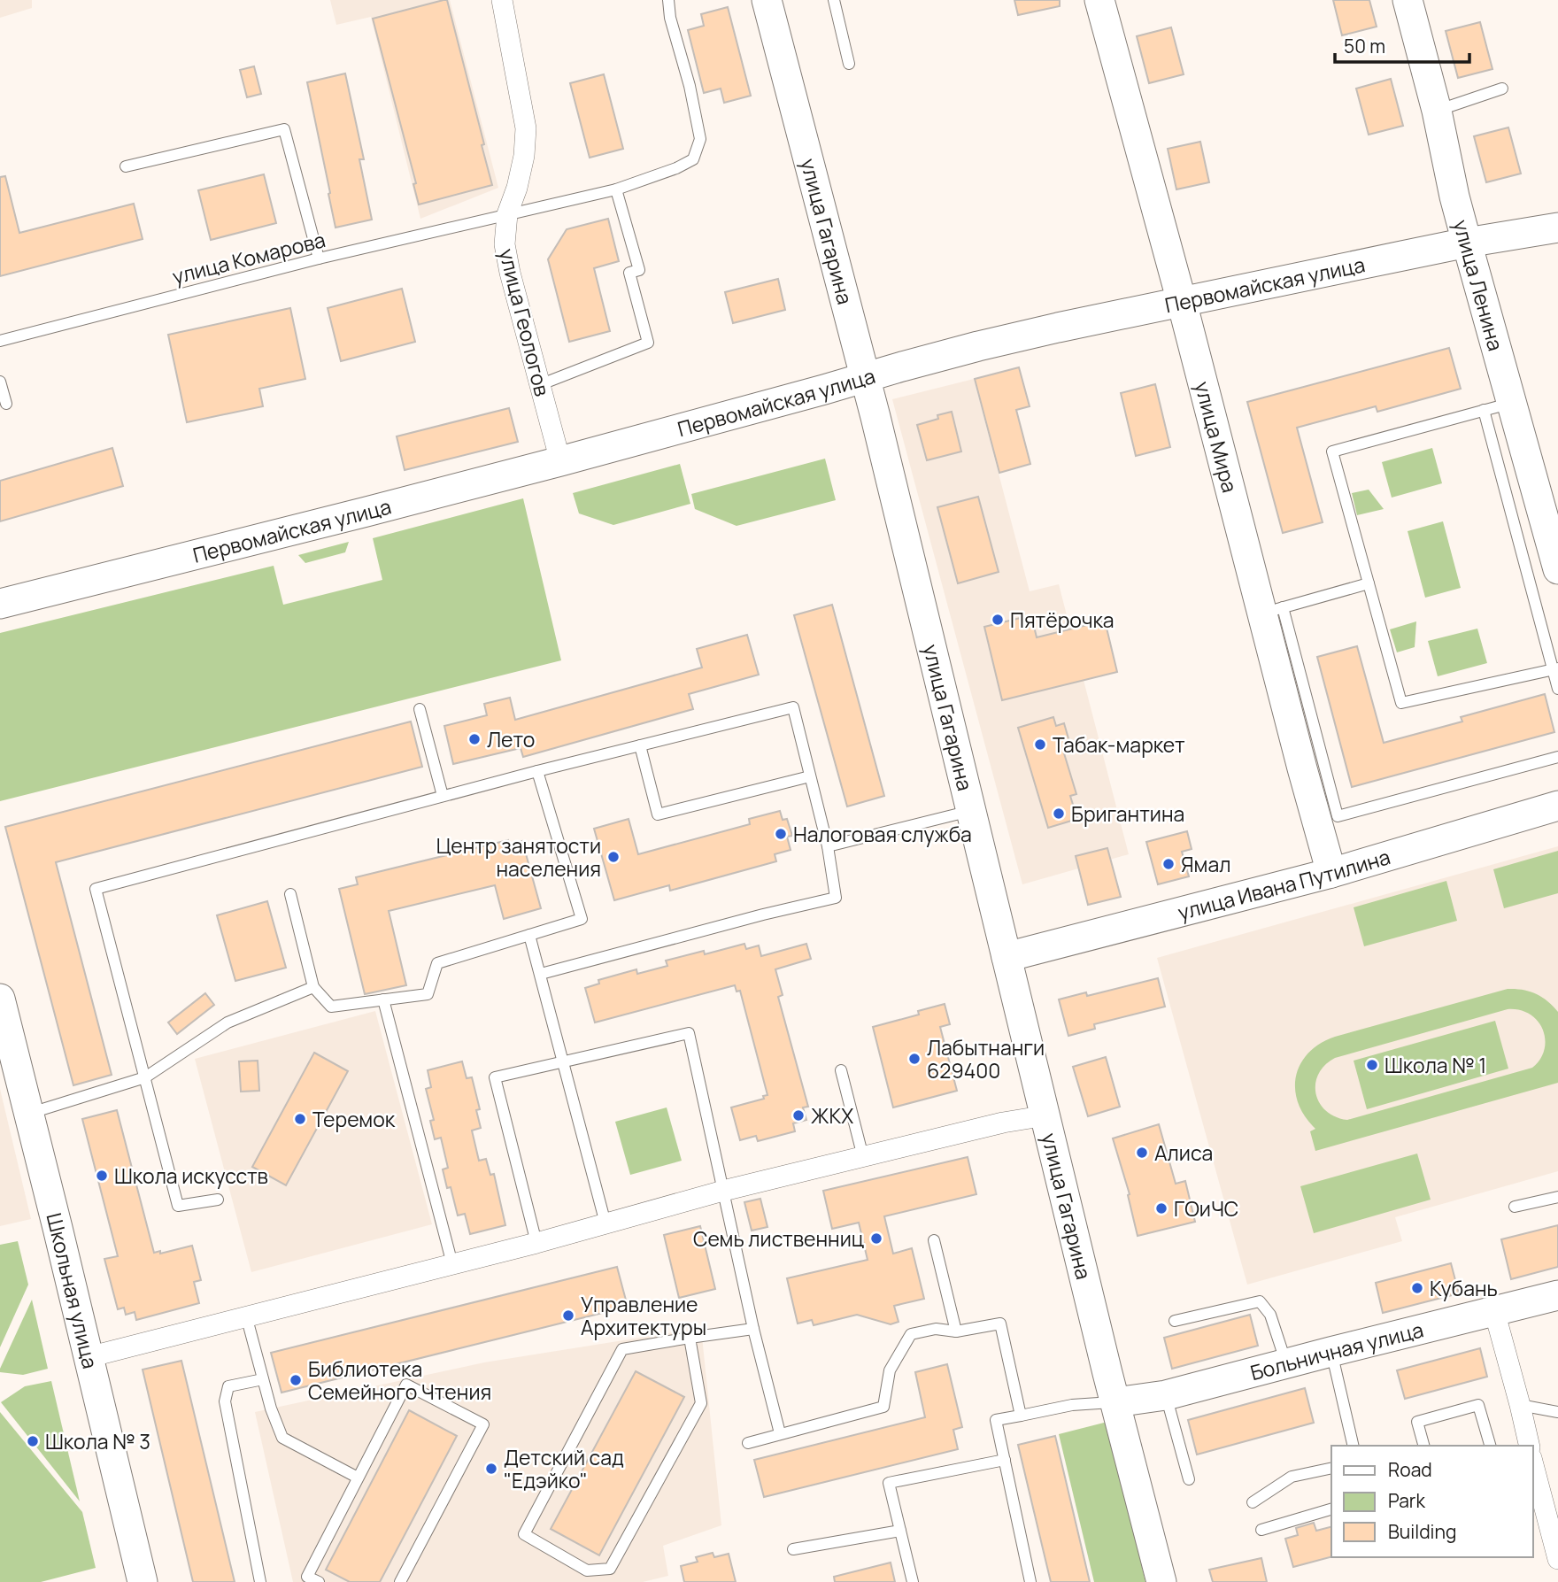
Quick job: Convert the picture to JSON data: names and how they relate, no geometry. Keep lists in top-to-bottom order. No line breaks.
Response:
{"streets":{"street":["улица Гагарина","Первомайская улица","улица Ленина","улица Геологов","улица Мира","улица Ивана Путилина","Школьная улица","Больничная улица"],"lane":["улица Комарова"]},"crossings":[["улица Гагарина","Первомайская улица"],["улица Гагарина","улица Ивана Путилина"],["улица Гагарина","Больничная улица"],["улица Комарова","улица Геологов"],["Первомайская улица","улица Ленина"],["Первомайская улица","улица Геологов"],["Первомайская улица","улица Мира"],["улица Мира","улица Ивана Путилина"]],"places":["Пятёрочка","Лето","Табак-маркет","Бригантина","Налоговая служба","Центр занятости населения","Ямал","Лабытнанги 629400","Школа № 1","ЖКХ","Теремок","Алиса","Школа искусств","ГОиЧС","Семь лиственниц","Кубань","Управление Архитектуры","Библиотека Семейного Чтения","Школа № 3","Детский сад \"Едэйко\""],"legend":["Road","Park","Building"],"scale_bar":"50 m"}
